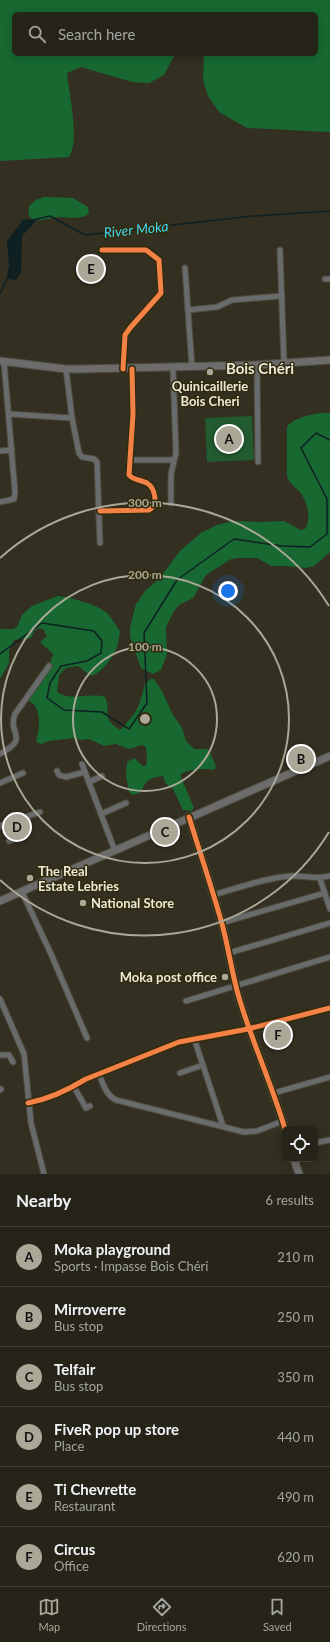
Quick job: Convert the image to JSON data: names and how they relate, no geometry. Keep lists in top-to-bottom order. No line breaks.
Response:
{"districts":["Bois Chéri"],"water":["River Moka"],"places":["Quinicaillerie Bois Cheri","The Real Estate Lebries","National Store","Moka post office"],"page":{"search":"Search here","pins":["E","A","B","D","C","F"],"heading":["Nearby","6 results"],"list":[{"mark":"A","name":"Moka playground","note":"Sports · Impasse Bois Chéri","value":"210 m"},{"mark":"B","name":"Mirroverre","note":"Bus stop","value":"250 m"},{"mark":"C","name":"Telfair","note":"Bus stop","value":"350 m"},{"mark":"D","name":"FiveR pop up store","note":"Place","value":"440 m"},{"mark":"E","name":"Ti Chevrette","note":"Restaurant","value":"490 m"},{"mark":"F","name":"Circus","note":"Office","value":"620 m"}],"nav":["Map","Directions","Saved"]},"rings":["300 m","200 m","100 m"]}
